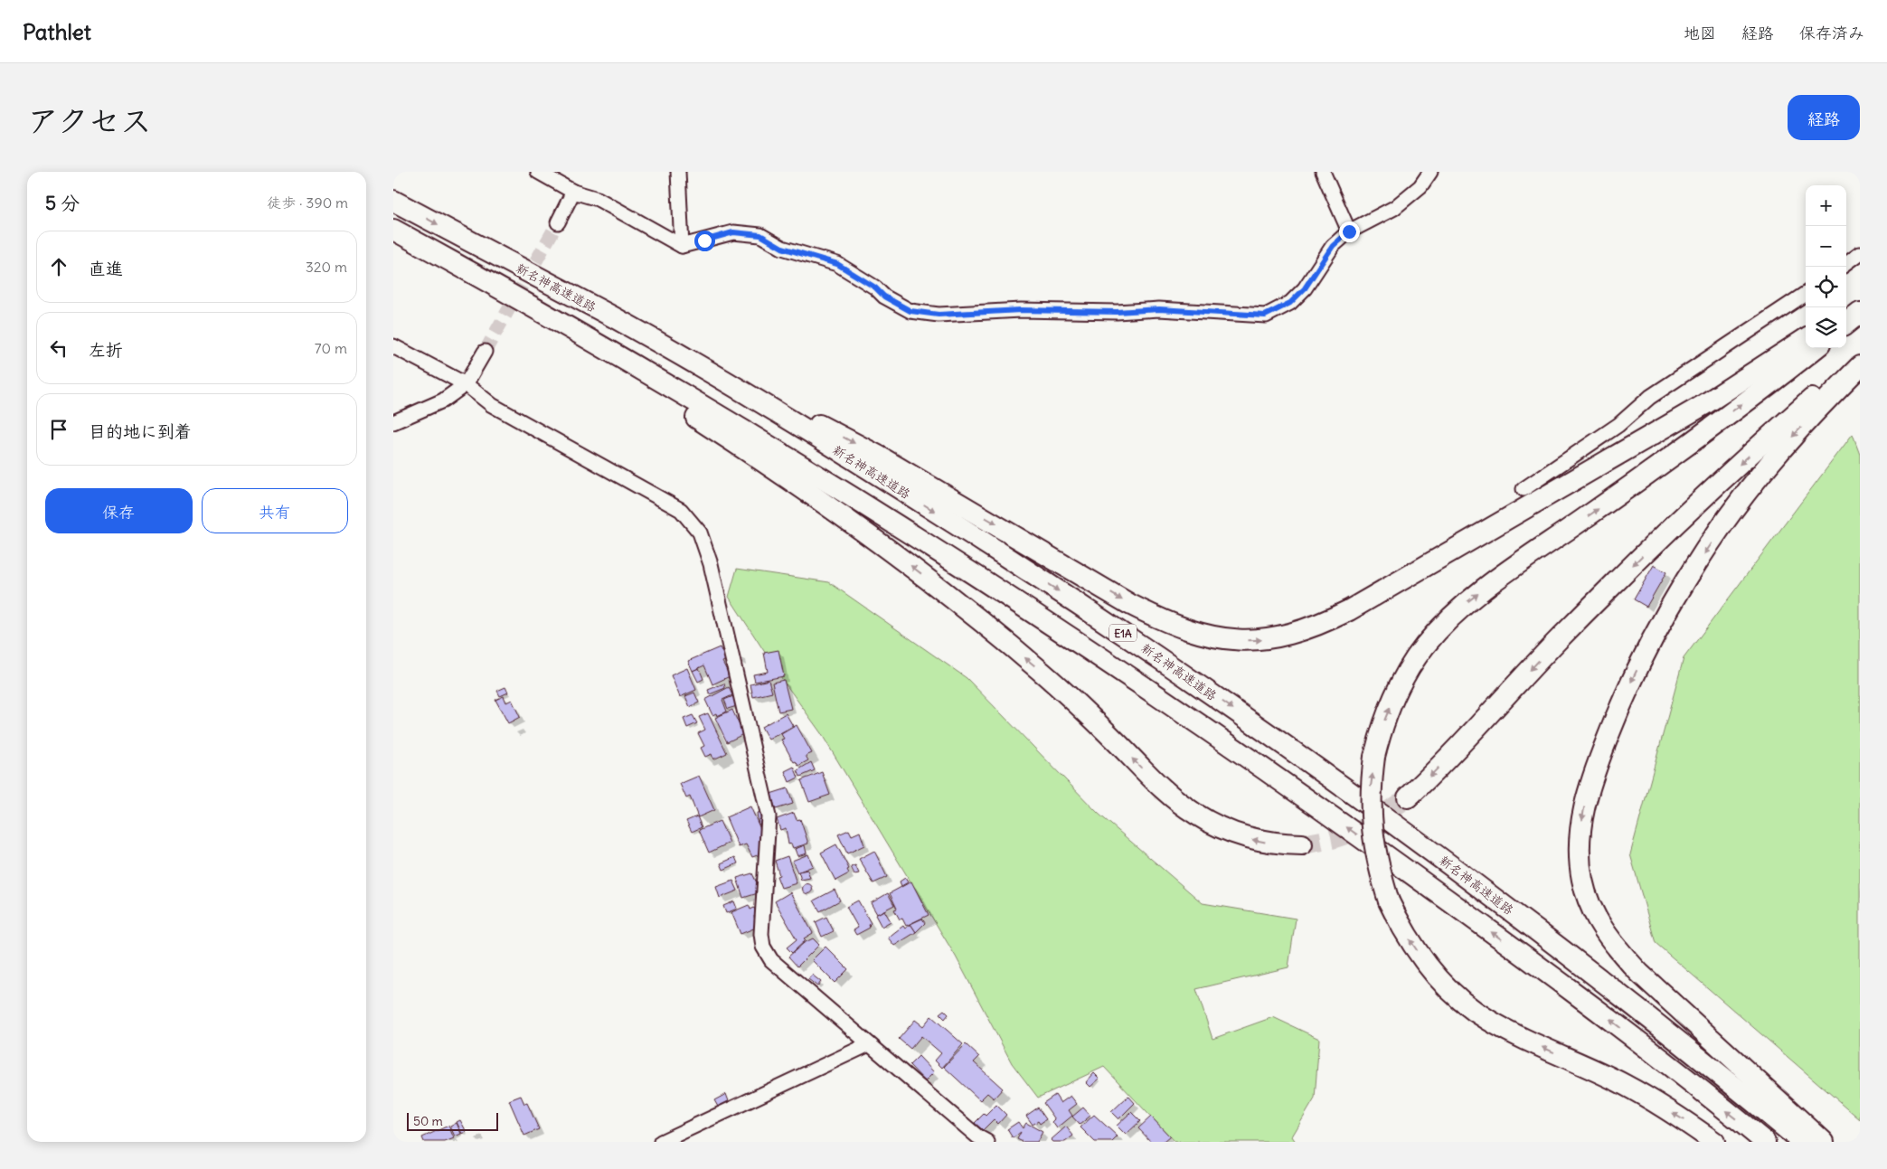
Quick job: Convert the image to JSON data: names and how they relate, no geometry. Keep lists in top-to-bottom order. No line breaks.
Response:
{"streets":{"highway":["新名神高速道路","E1A"]},"scale_bar":"50 m","page":{"header":"Pathlet","nav":["地図","経路","保存済み"],"title":"アクセス","buttons":["経路",["保存","共有"]],"heading":["5 分","徒歩 · 390 m"],"map_buttons":["+","−"],"list":[["直進","320 m"],["左折","70 m"],"目的地に到着"],"scale":"50 m"}}
